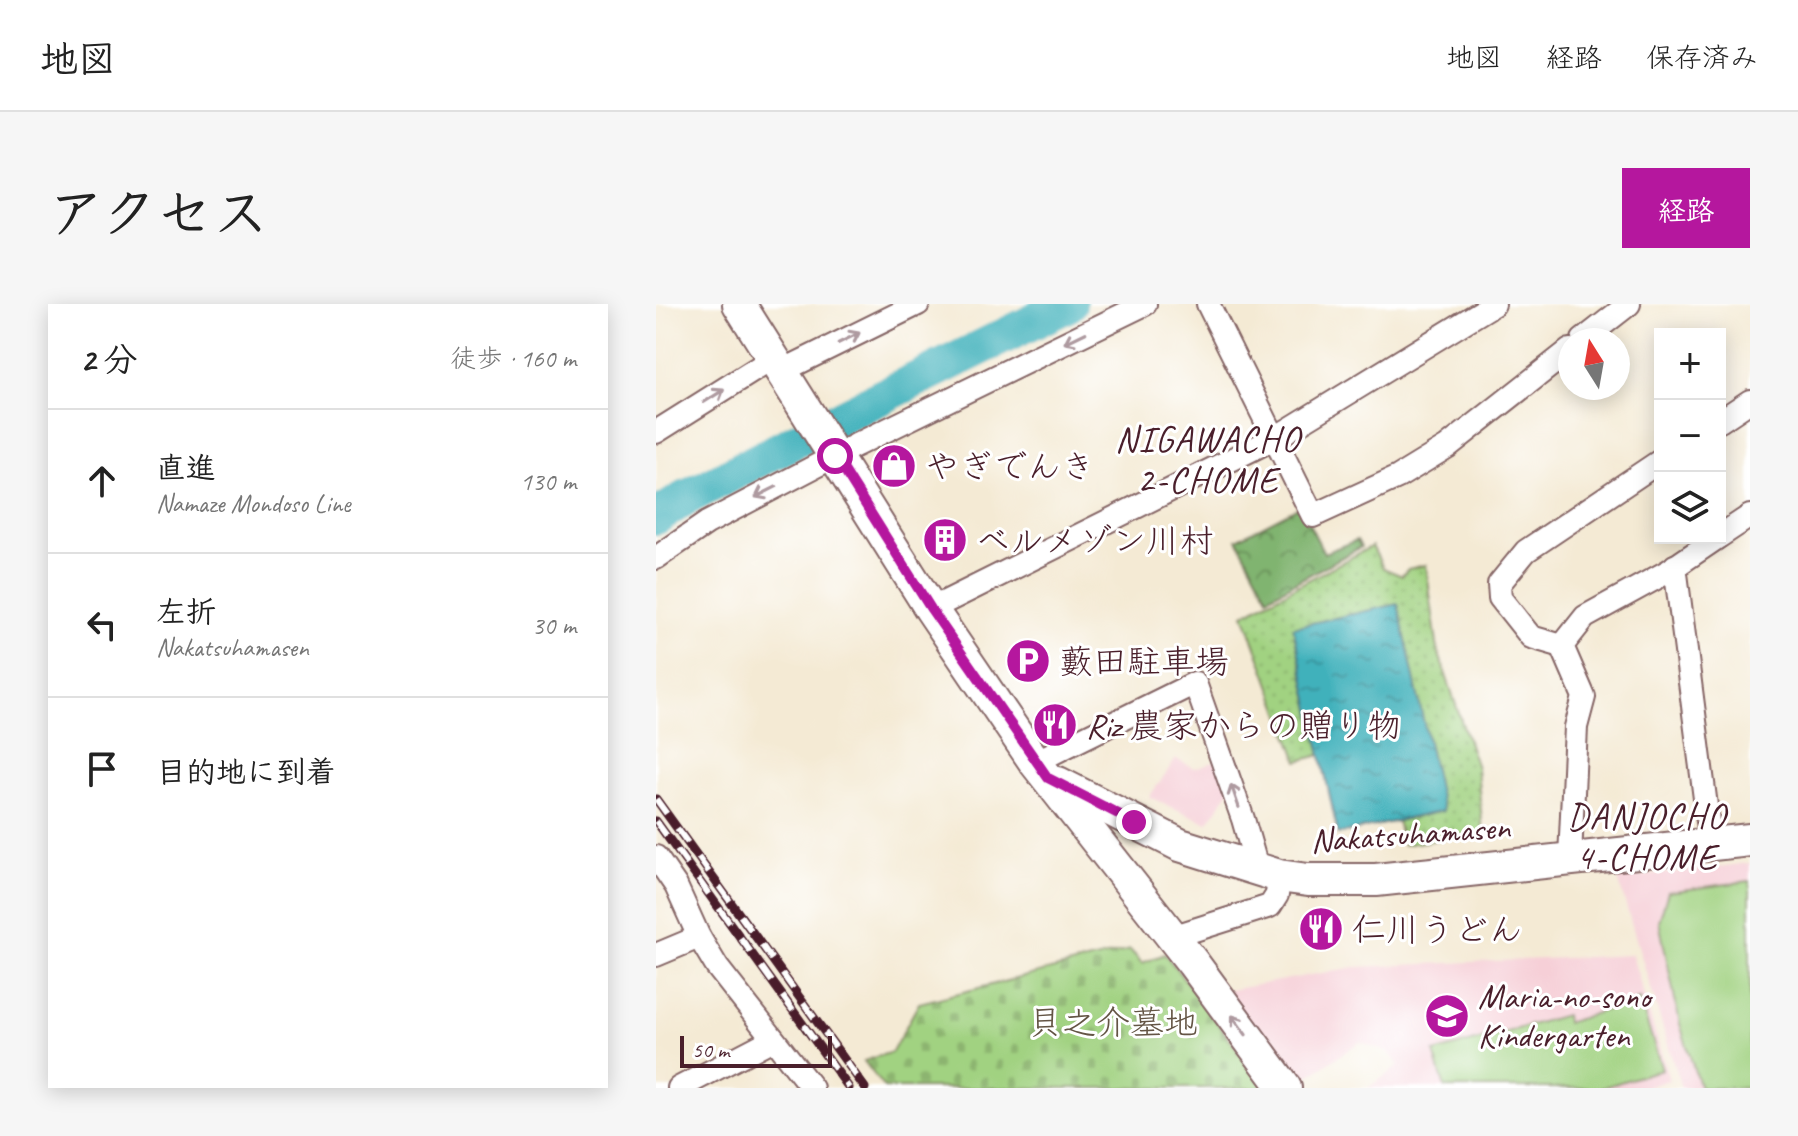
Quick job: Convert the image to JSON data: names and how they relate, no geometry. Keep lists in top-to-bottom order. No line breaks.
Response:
{"streets":{"main road":["Nakatsuhamasen"]},"districts":["NIGAWACHO 2-CHOME","DANJOCHO 4-CHOME"],"parks":["貝之介墓地"],"places":{"shop":["やぎでんき"],"building":["ベルメゾン川村"],"parking":["藪田駐車場"],"restaurant":["Riz 農家からの贈り物","仁川うどん"],"school or university":["Maria-no-sono Kindergarten"]},"scale_bar":"50 m","north":"top","page":{"header":"地図","nav":["地図","経路","保存済み"],"title":"アクセス","buttons":"経路","heading":["2 分","徒歩 · 160 m"],"map_buttons":["+","−"],"list":[["直進","Namaze Mondoso Line","130 m"],["左折","Nakatsuhamasen","30 m"],"目的地に到着"],"scale":"50 m"}}
